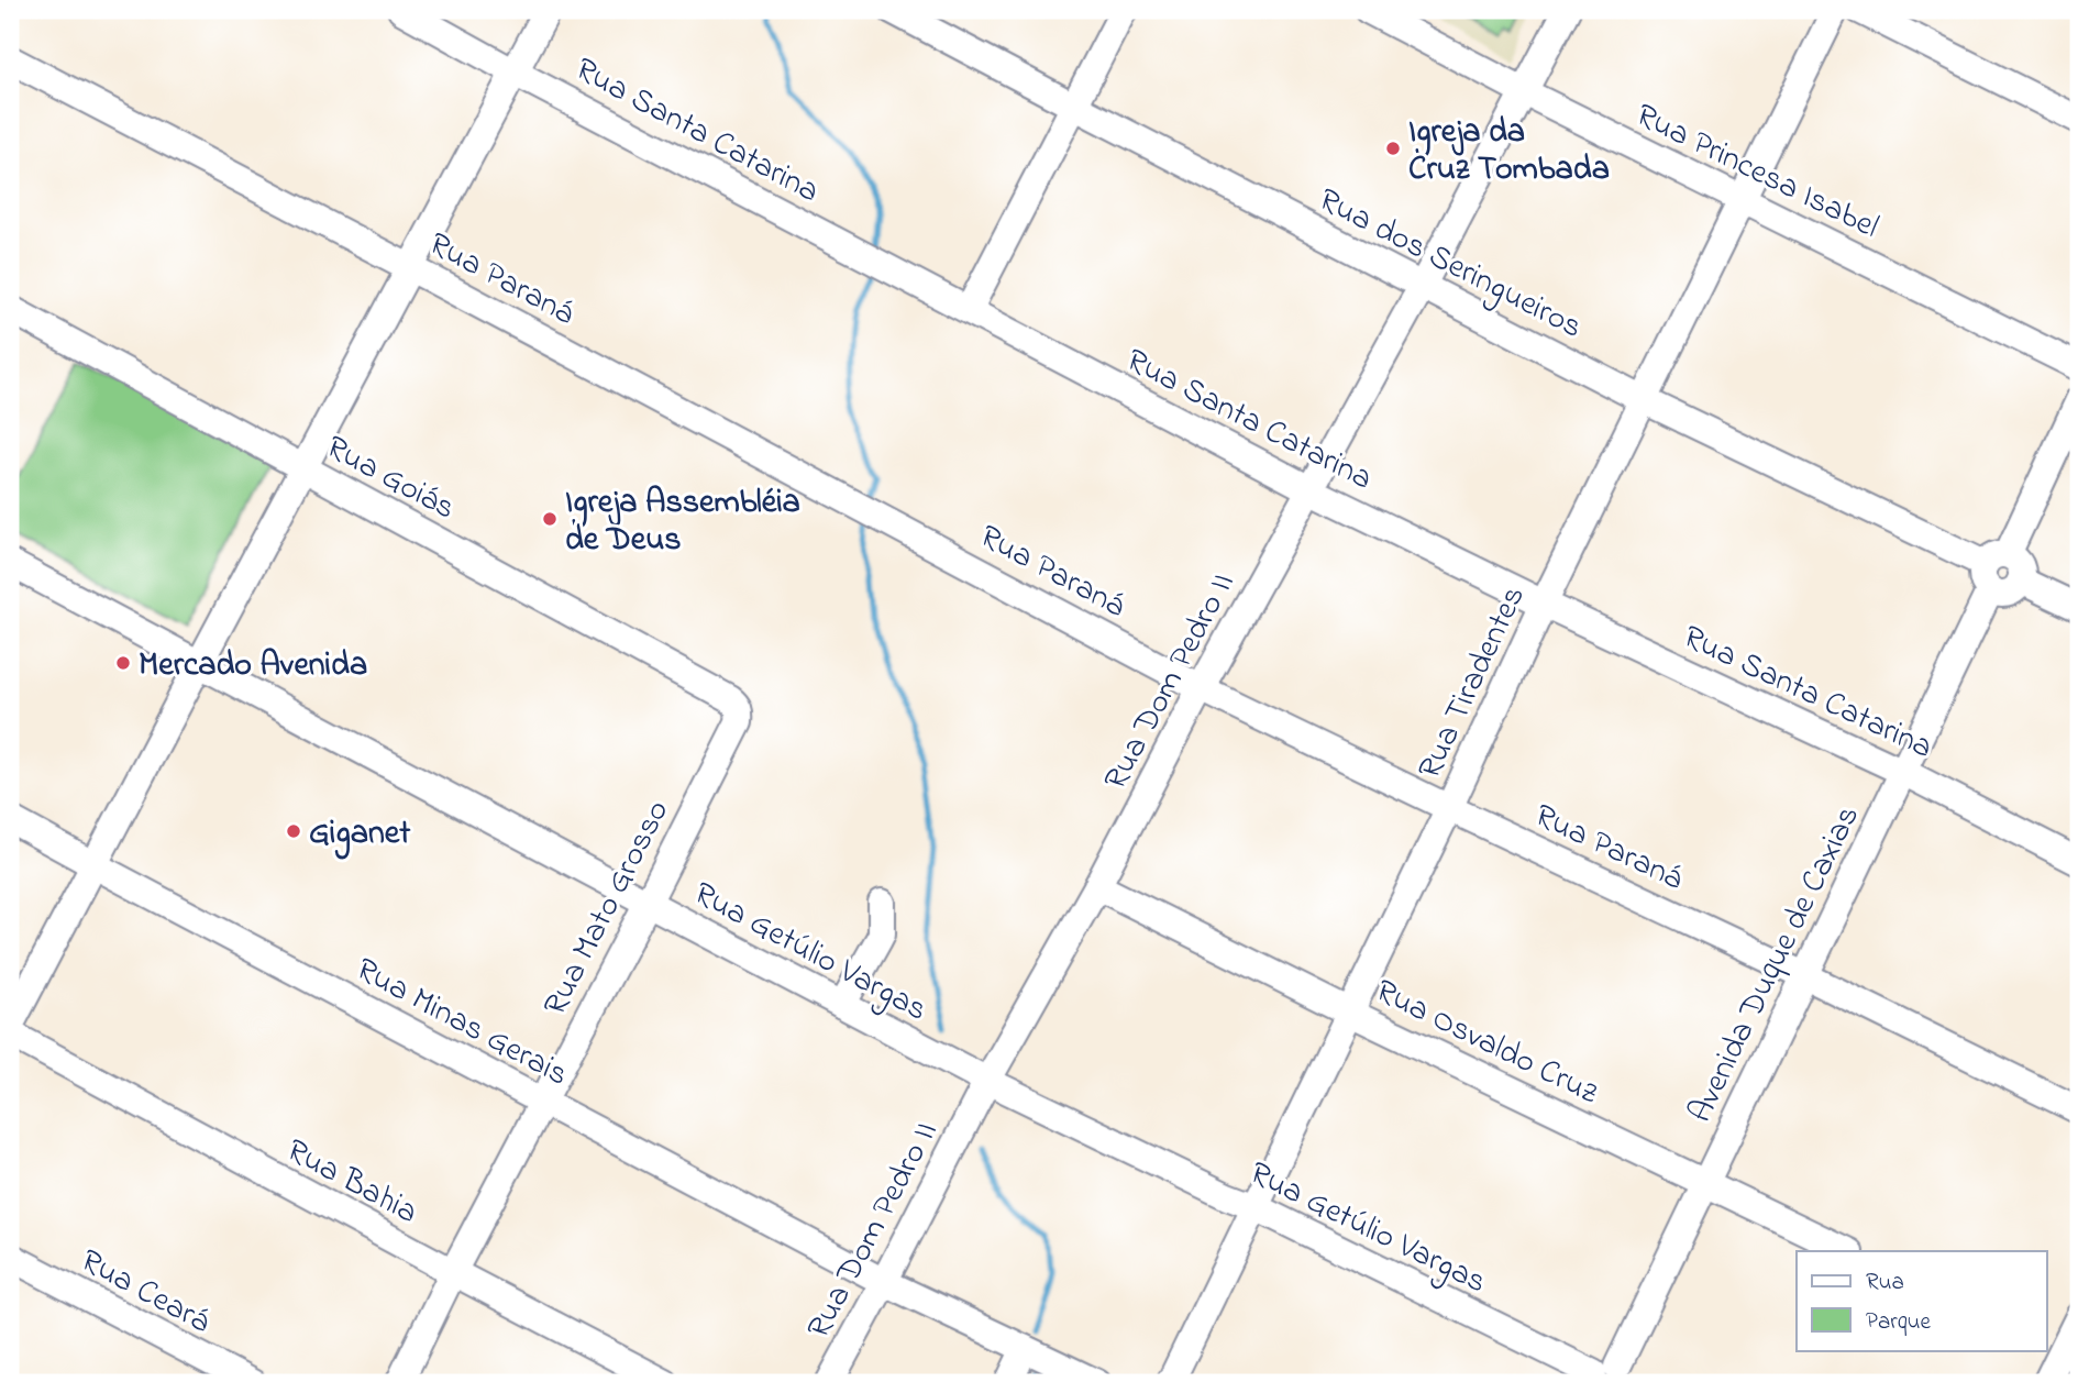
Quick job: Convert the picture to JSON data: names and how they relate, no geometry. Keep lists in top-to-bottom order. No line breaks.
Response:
{"streets":{"street":["Rua Santa Catarina","Rua Princesa Isabel","Rua dos Seringueiros","Rua Paraná","Rua Goiás","Rua Dom Pedro II","Rua Tiradentes","Rua Mato Grosso","Rua Getúlio Vargas","Avenida Duque de Caxias","Rua Minas Gerais","Rua Osvaldo Cruz","Rua Bahia","Rua Ceará"]},"crossings":[["Rua Santa Catarina","Rua Dom Pedro II"],["Rua Santa Catarina","Rua Tiradentes"],["Rua Santa Catarina","Avenida Duque de Caxias"],["Rua Princesa Isabel","Rua Dom Pedro II"],["Rua Princesa Isabel","Rua Tiradentes"],["Rua dos Seringueiros","Rua Dom Pedro II"],["Rua dos Seringueiros","Rua Tiradentes"],["Rua dos Seringueiros","Avenida Duque de Caxias"],["Rua Paraná","Rua Dom Pedro II"],["Rua Paraná","Rua Tiradentes"],["Rua Paraná","Avenida Duque de Caxias"],["Rua Goiás","Rua Mato Grosso"],["Rua Dom Pedro II","Rua Getúlio Vargas"],["Rua Dom Pedro II","Rua Minas Gerais"],["Rua Dom Pedro II","Rua Osvaldo Cruz"],["Rua Tiradentes","Rua Getúlio Vargas"],["Rua Tiradentes","Rua Osvaldo Cruz"],["Rua Mato Grosso","Rua Getúlio Vargas"],["Rua Mato Grosso","Rua Minas Gerais"],["Rua Mato Grosso","Rua Bahia"],["Rua Getúlio Vargas","Avenida Duque de Caxias"],["Avenida Duque de Caxias","Rua Osvaldo Cruz"]],"places":["Igreja da Cruz Tombada","Igreja Assembléia de Deus","Mercado Avenida","Giganet"],"legend":["Rua","Parque"]}
